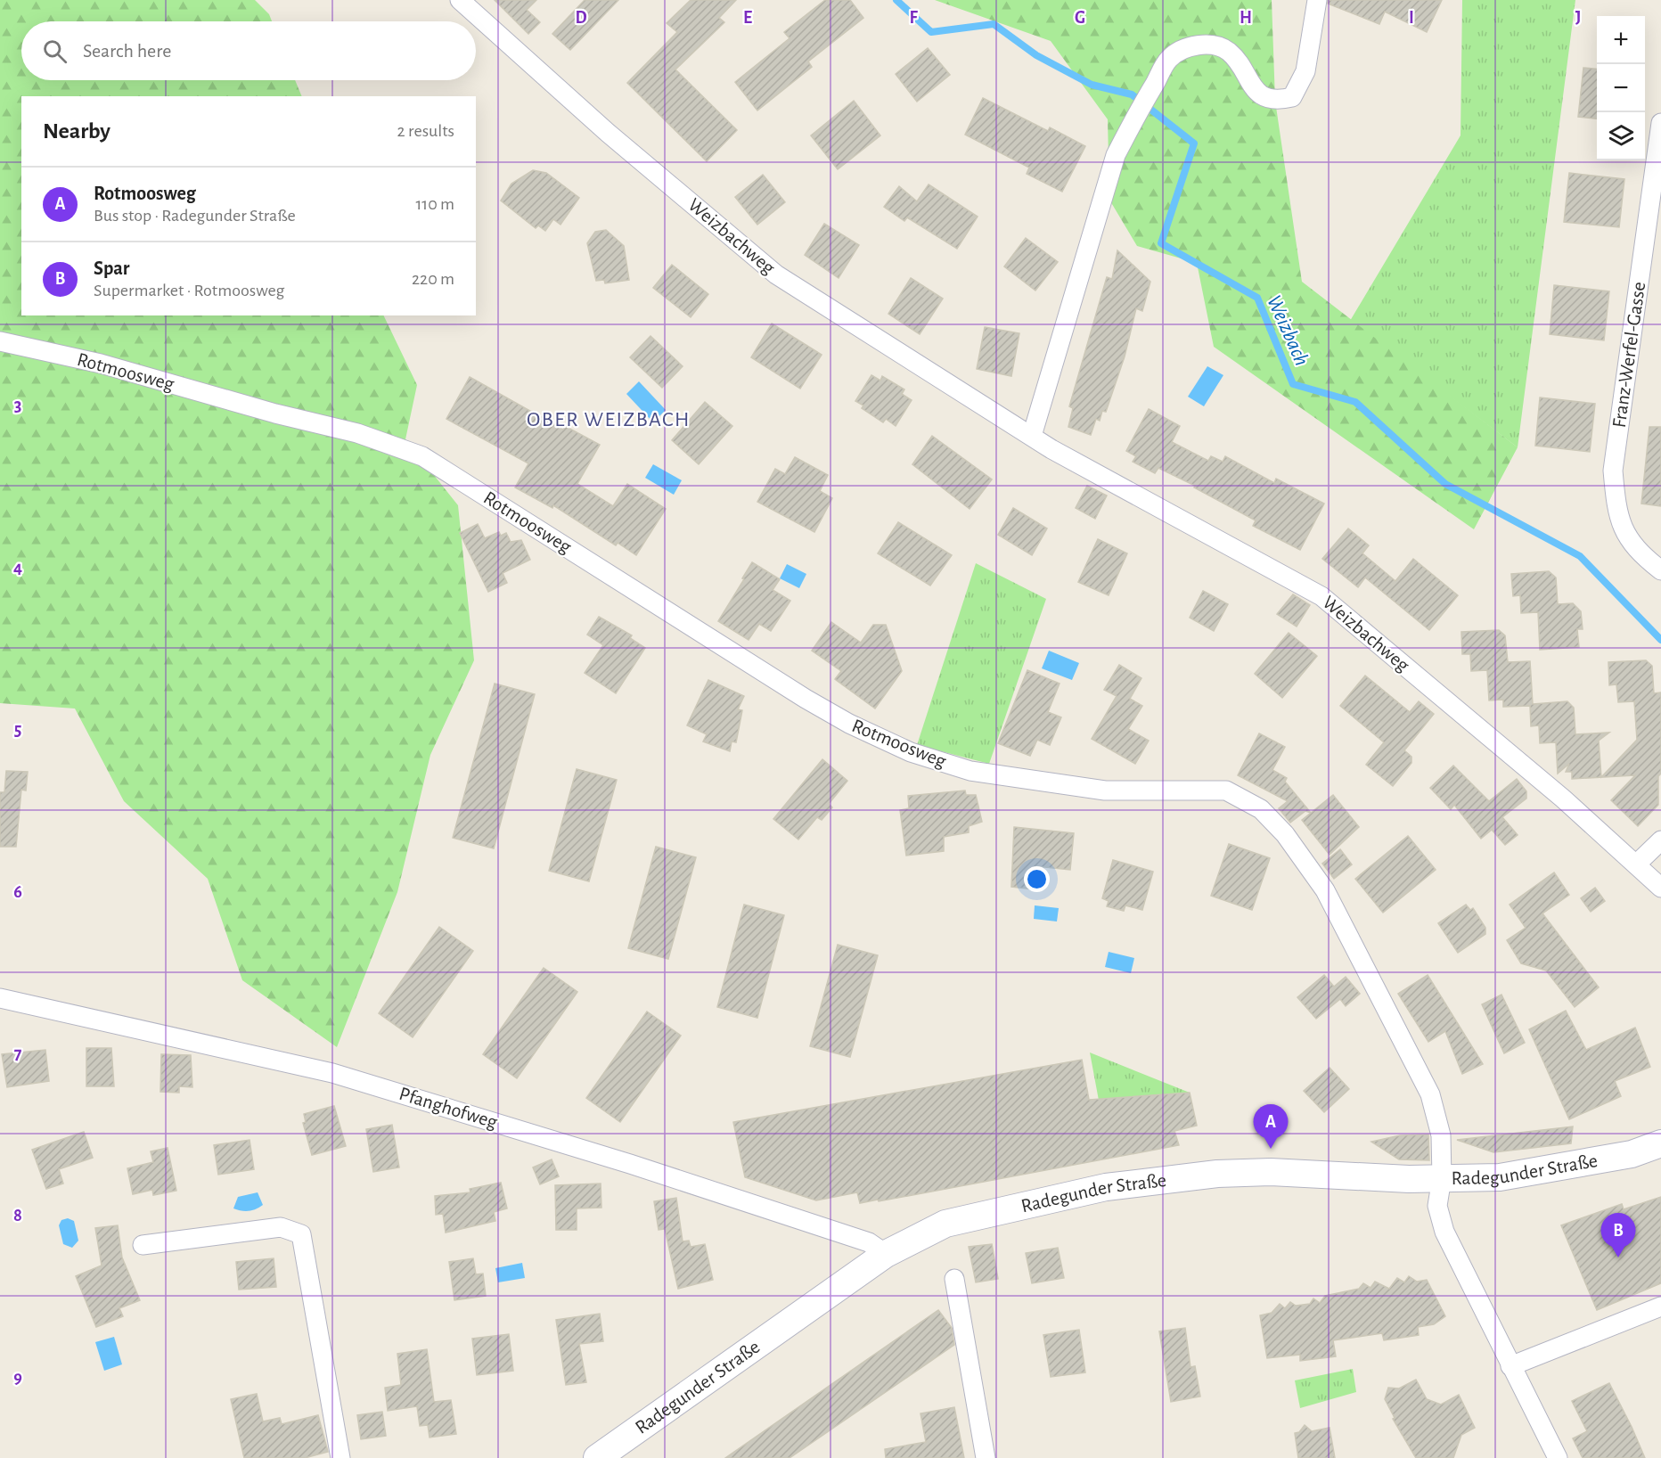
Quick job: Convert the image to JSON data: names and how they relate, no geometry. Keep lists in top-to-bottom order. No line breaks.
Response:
{"streets":{"main road":["Radegunder Straße"],"street":["Weizbachweg","Franz-Werfel-Gasse","Rotmoosweg","Pfanghofweg"]},"crossings":[["Rotmoosweg","Radegunder Straße"],["Pfanghofweg","Radegunder Straße"]],"districts":["OBER WEIZBACH"],"water":["Weizbach"],"page":{"map_buttons":["+","−"],"search":"Search here","heading":["Nearby","2 results"],"list":[{"mark":"A","name":"Rotmoosweg","note":"Bus stop · Radegunder Straße","value":"110 m"},{"mark":"B","name":"Spar","note":"Supermarket · Rotmoosweg","value":"220 m"}],"pins":["A","B"]},"grid":{"columns":["D","E","F","G","H","I","J"],"rows":["3","4","5","6","7","8","9"]}}
